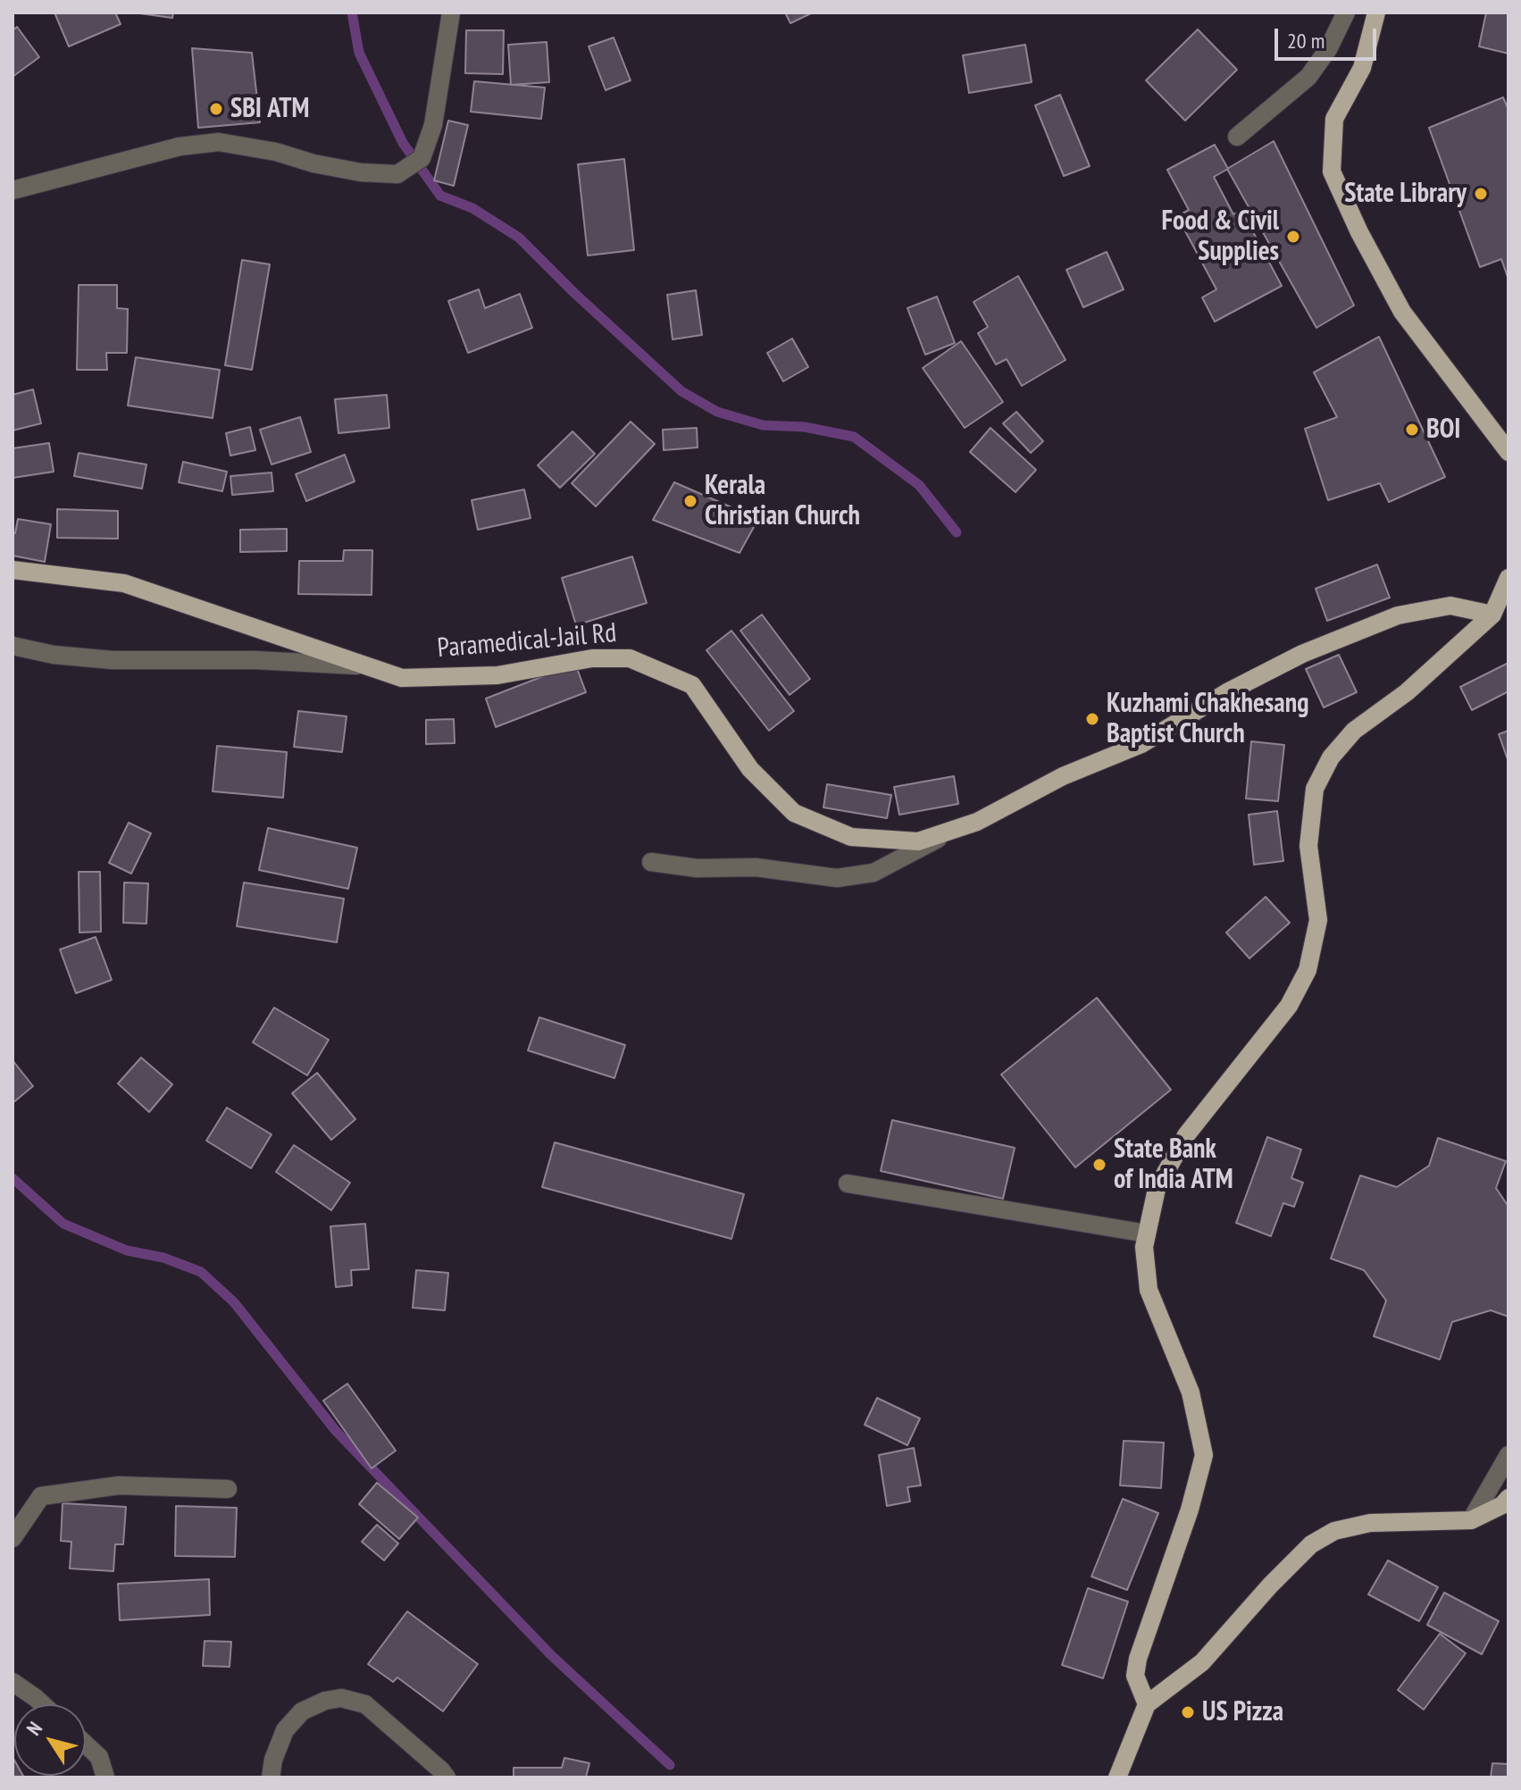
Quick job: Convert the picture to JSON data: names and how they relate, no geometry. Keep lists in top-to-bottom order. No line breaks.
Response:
{"streets":{"main road":["Paramedical-Jail Rd"]},"places":["SBI ATM","State Library","Food & Civil Supplies","BOI","Kerala Christian Church","Kuzhami Chakhesang Baptist Church","State Bank of India ATM","US Pizza"],"scale_bar":"20 m","north":"top left"}
